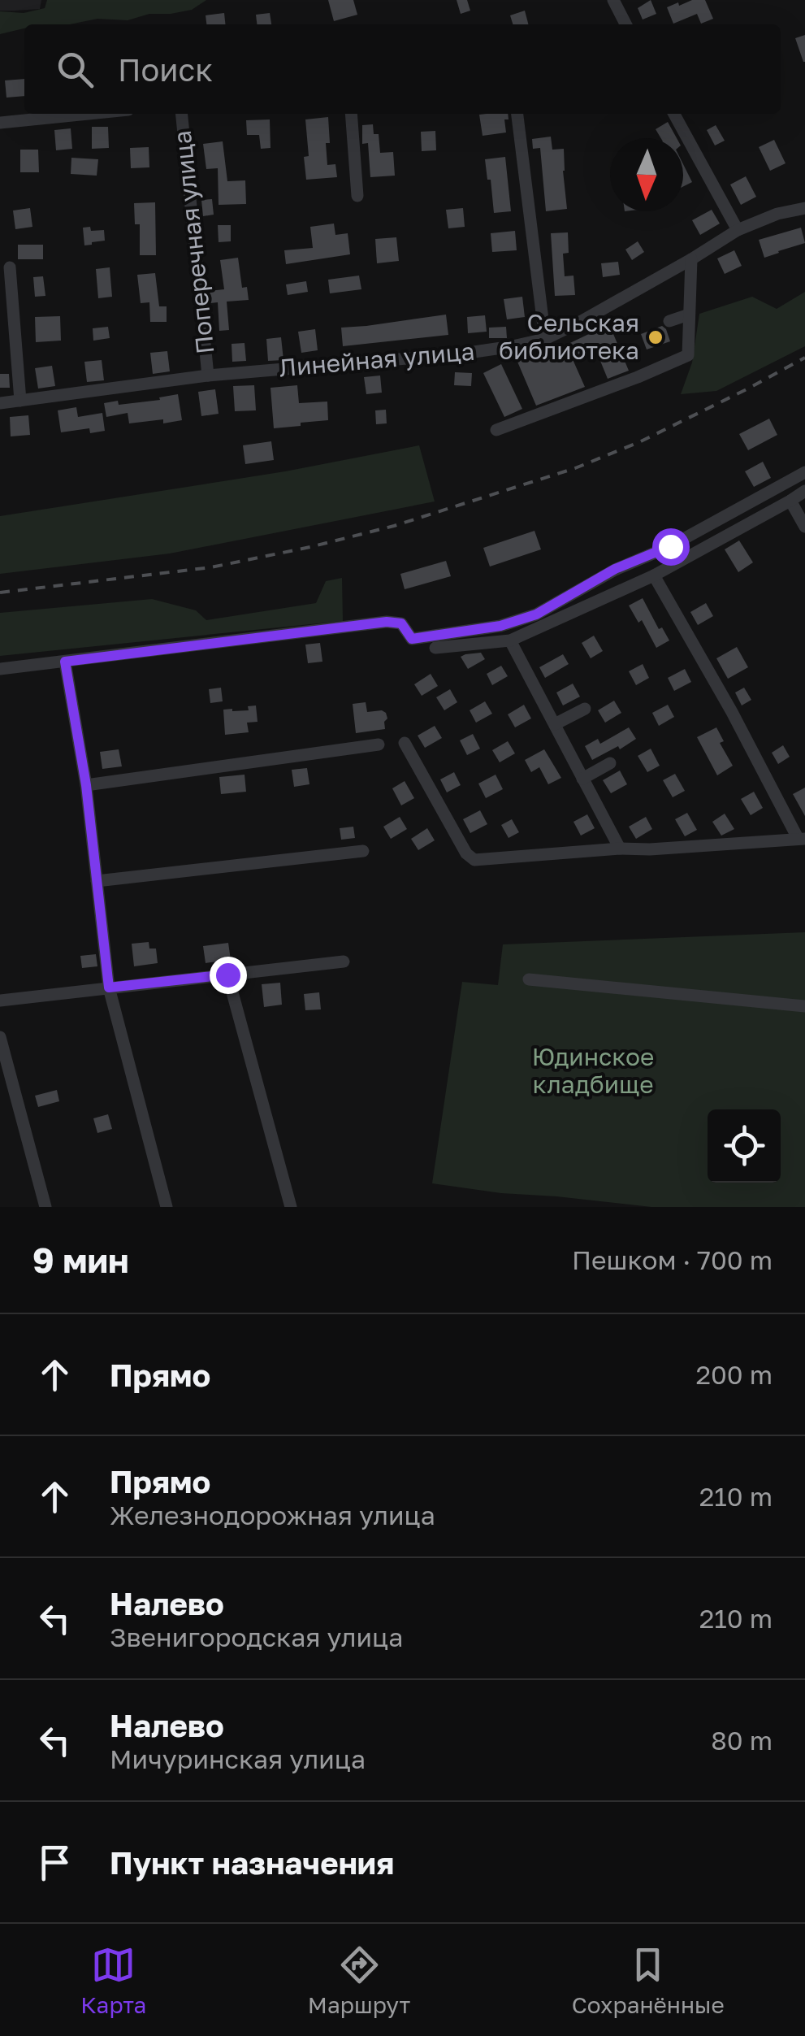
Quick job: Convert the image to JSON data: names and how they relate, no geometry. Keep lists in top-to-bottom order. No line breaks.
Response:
{"streets":{"street":["Поперечная улица","Линейная улица"]},"crossings":[["Поперечная улица","Линейная улица"]],"parks":["Юдинское кладбище"],"places":["Сельская библиотека"],"north":"bottom","page":{"search":"Поиск","heading":["9 мин","Пешком · 700 m"],"list":[["Прямо","200 m"],["Прямо","Железнодорожная улица","210 m"],["Налево","Звенигородская улица","210 m"],["Налево","Мичуринская улица","80 m"],"Пункт назначения"],"nav":["Карта","Маршрут","Сохранённые"]}}
